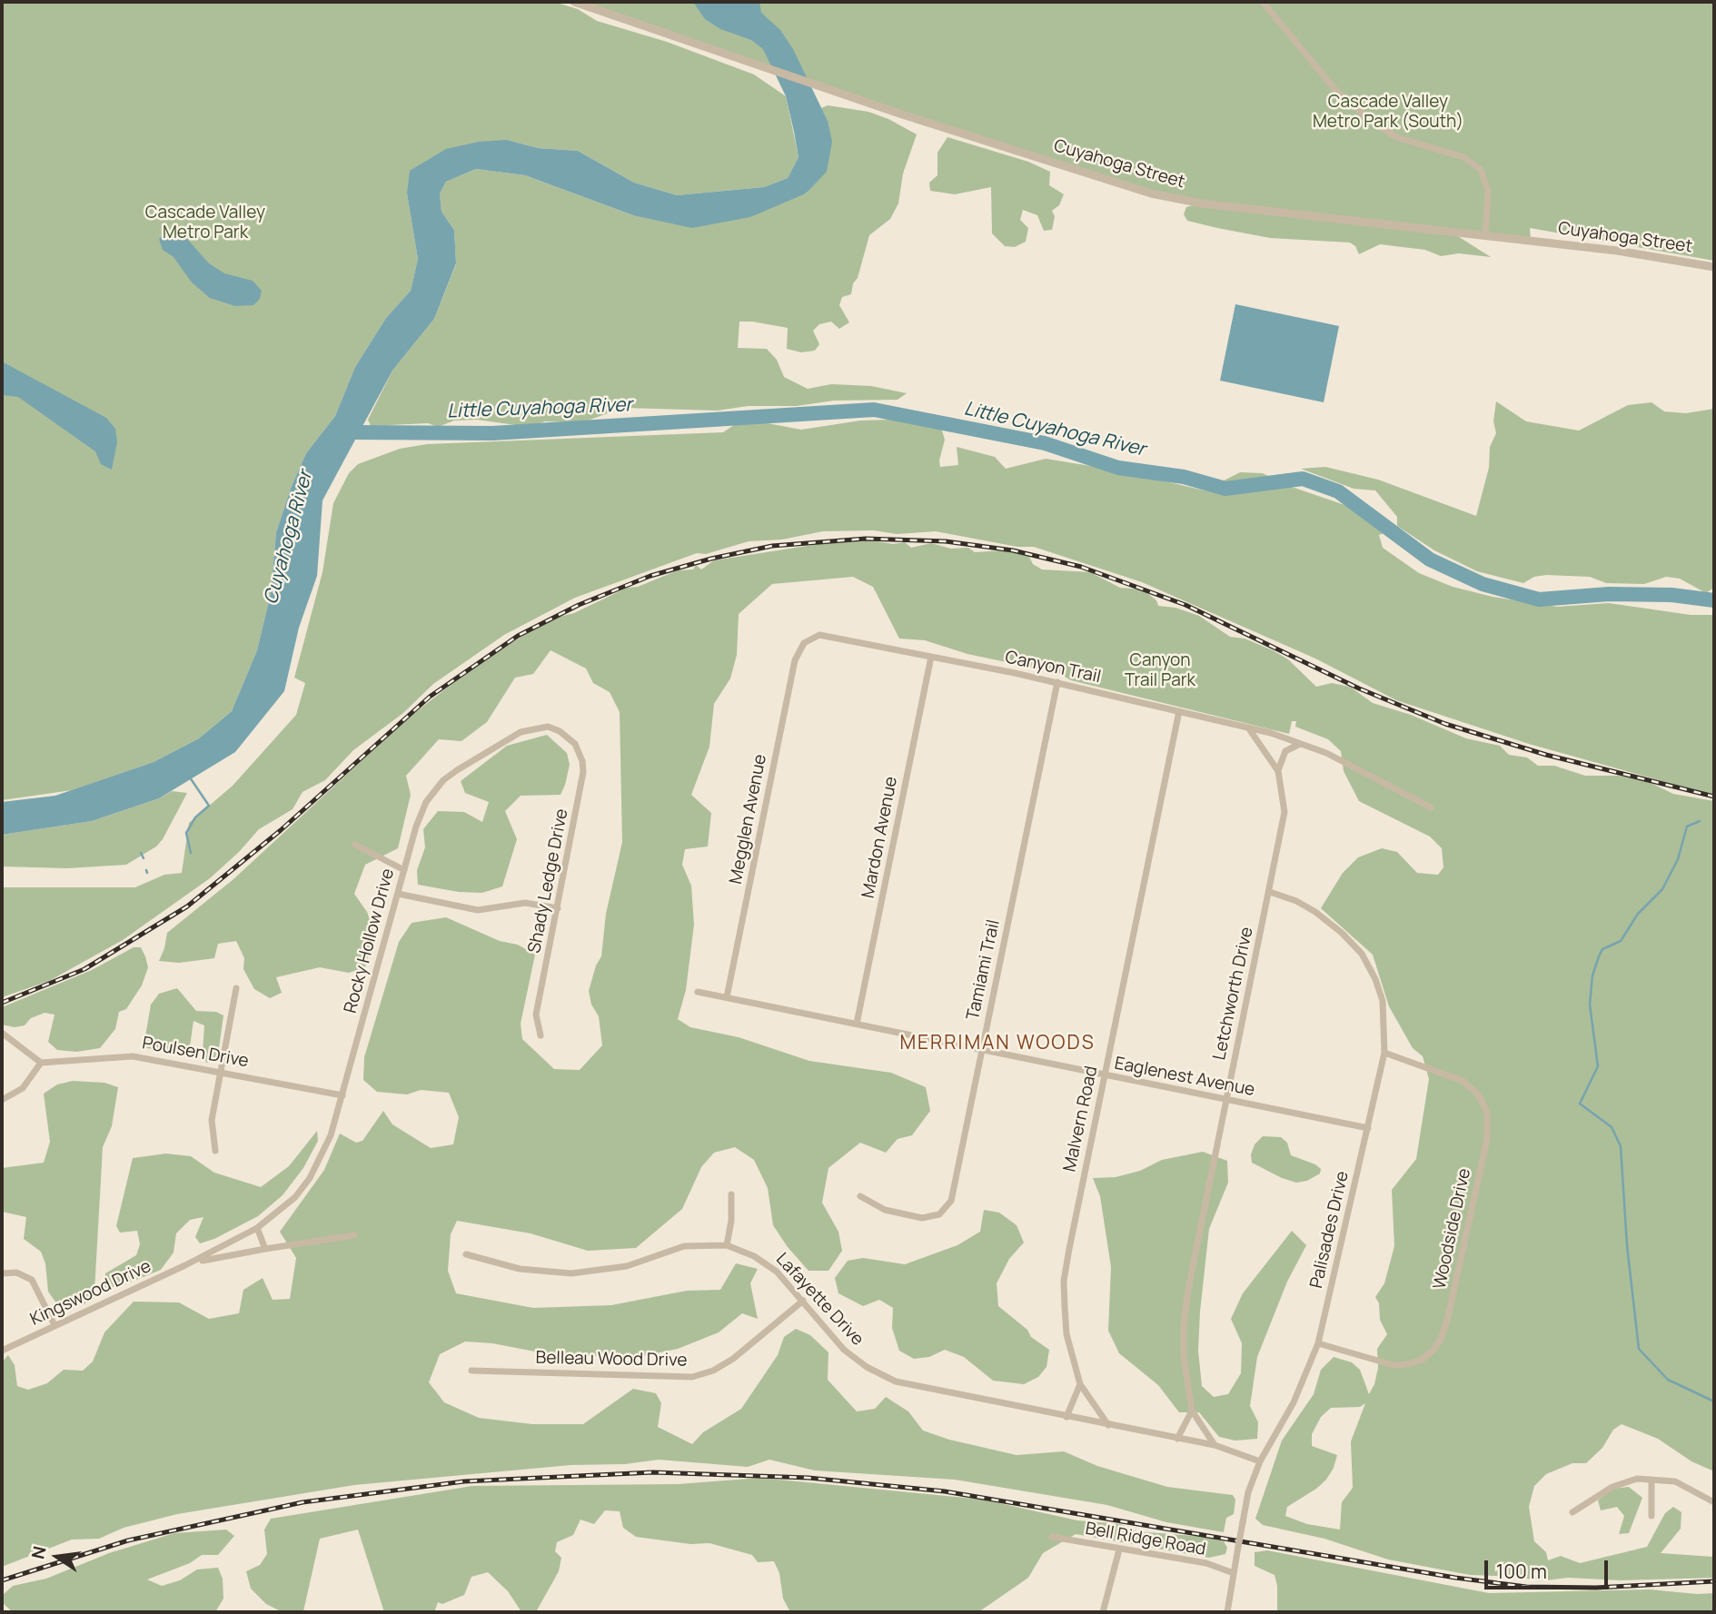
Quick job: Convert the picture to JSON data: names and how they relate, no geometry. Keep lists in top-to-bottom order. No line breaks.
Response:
{"streets":{"street":["Cuyahoga Street","Canyon Trail","Megglen Avenue","Mardon Avenue","Shady Ledge Drive","Rocky Hollow Drive","Tamiami Trail","Letchworth Drive","Poulsen Drive","Eaglenest Avenue","Malvern Road","Woodside Drive","Palisades Drive","Kingswood Drive","Lafayette Drive","Belleau Wood Drive","Bell Ridge Road"]},"crossings":[["Canyon Trail","Megglen Avenue"],["Canyon Trail","Mardon Avenue"],["Canyon Trail","Tamiami Trail"],["Canyon Trail","Letchworth Drive"],["Canyon Trail","Malvern Road"],["Megglen Avenue","Eaglenest Avenue"],["Mardon Avenue","Eaglenest Avenue"],["Shady Ledge Drive","Rocky Hollow Drive"],["Rocky Hollow Drive","Poulsen Drive"],["Rocky Hollow Drive","Kingswood Drive"],["Tamiami Trail","Eaglenest Avenue"],["Letchworth Drive","Eaglenest Avenue"],["Letchworth Drive","Palisades Drive"],["Letchworth Drive","Lafayette Drive"],["Eaglenest Avenue","Malvern Road"],["Eaglenest Avenue","Palisades Drive"],["Malvern Road","Lafayette Drive"],["Woodside Drive","Palisades Drive"],["Palisades Drive","Lafayette Drive"],["Palisades Drive","Bell Ridge Road"],["Lafayette Drive","Belleau Wood Drive"]],"districts":["MERRIMAN WOODS"],"water":["Little Cuyahoga River","Cuyahoga River"],"parks":["Cascade Valley Metro Park (South)","Cascade Valley Metro Park","Canyon Trail Park"],"scale_bar":"100 m","north":"left"}
